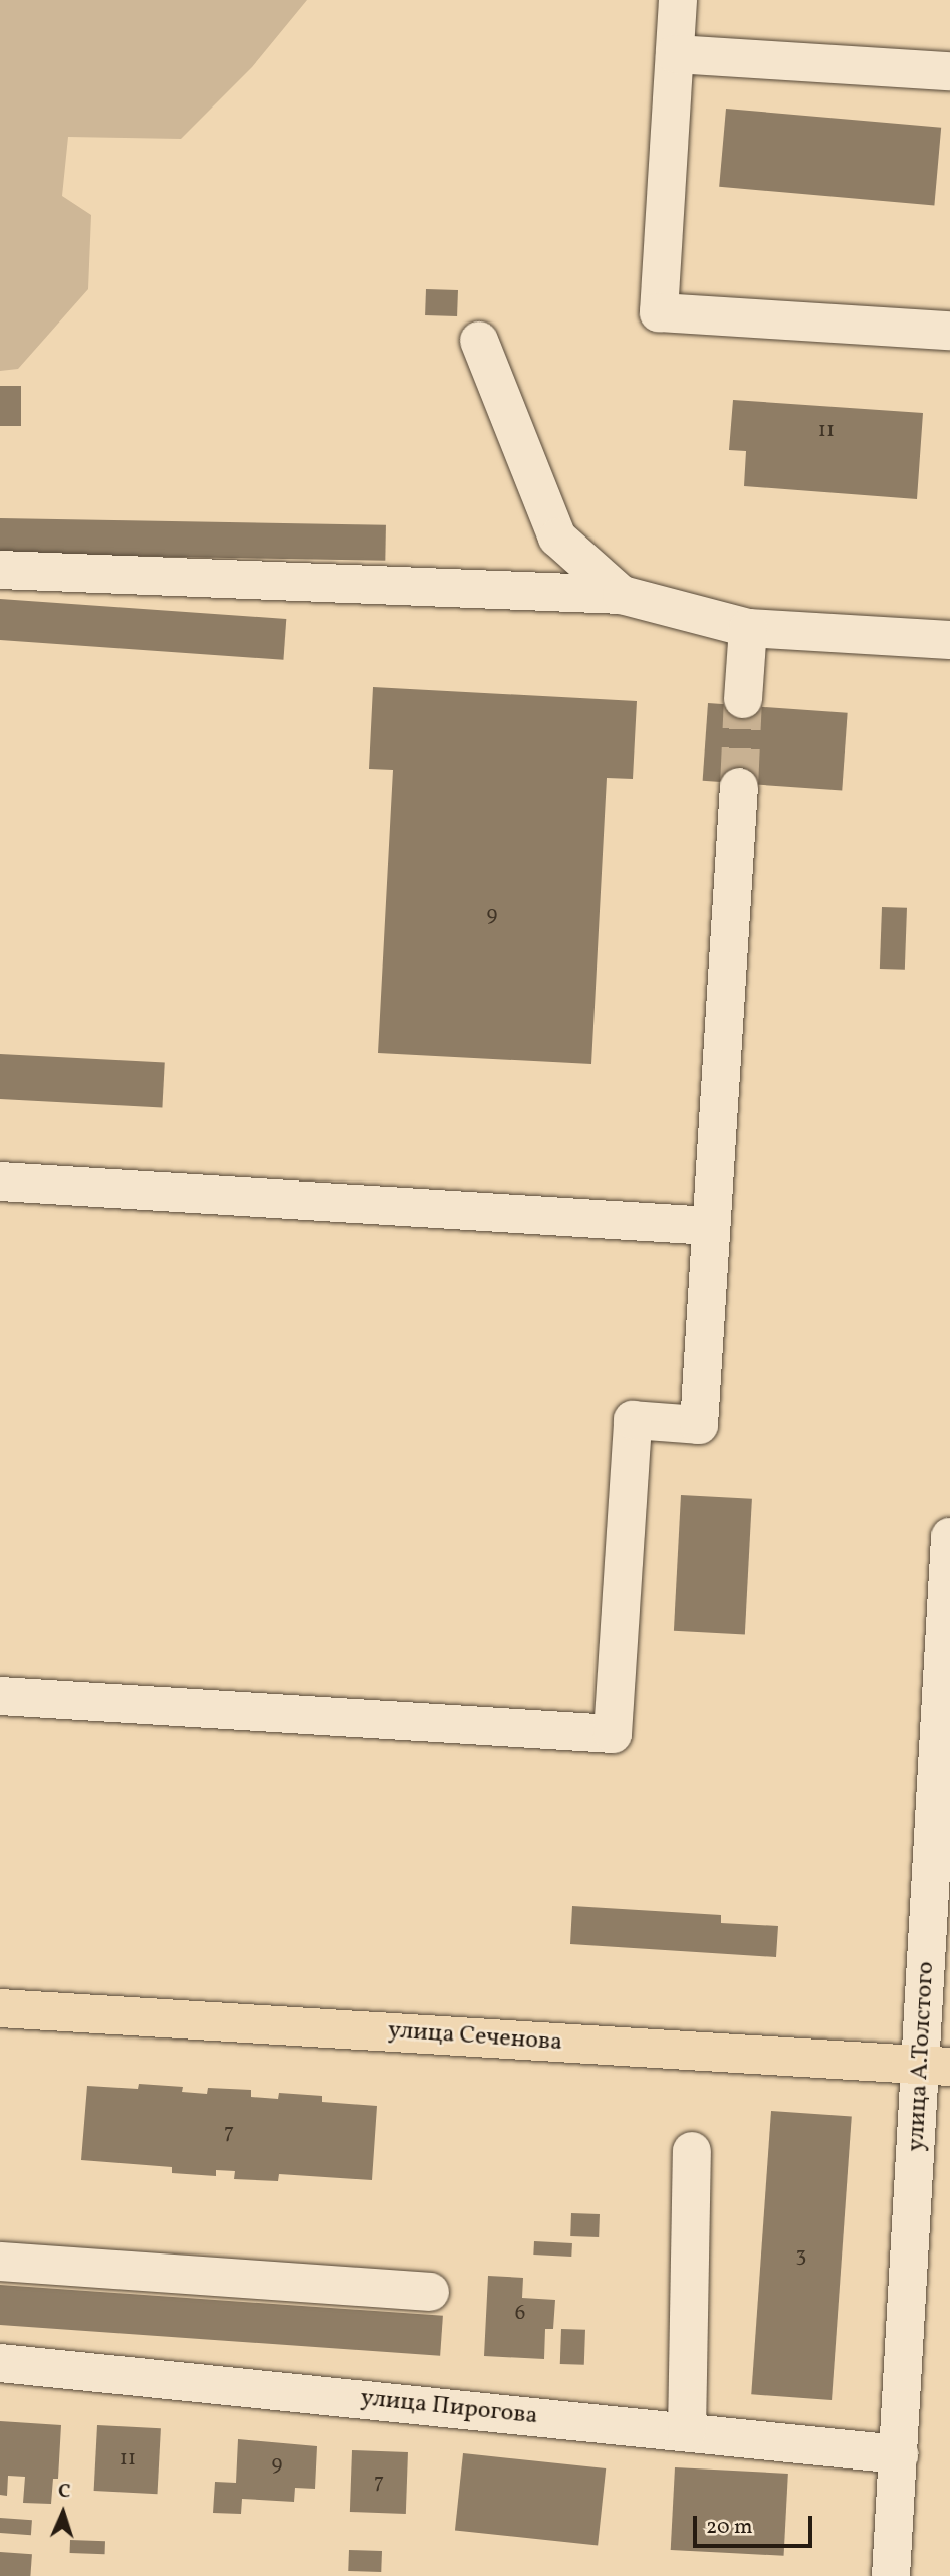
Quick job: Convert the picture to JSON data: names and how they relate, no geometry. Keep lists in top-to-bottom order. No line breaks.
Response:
{"streets":{"main road":["улица Сеченова"],"street":["улица А.Толстого","улица Пирогова"]},"crossings":[["улица Сеченова","улица А.Толстого"],["улица А.Толстого","улица Пирогова"]],"house_numbers":["11","9","7","3","6","11","9","7"],"scale_bar":"20 m","north":"top"}
